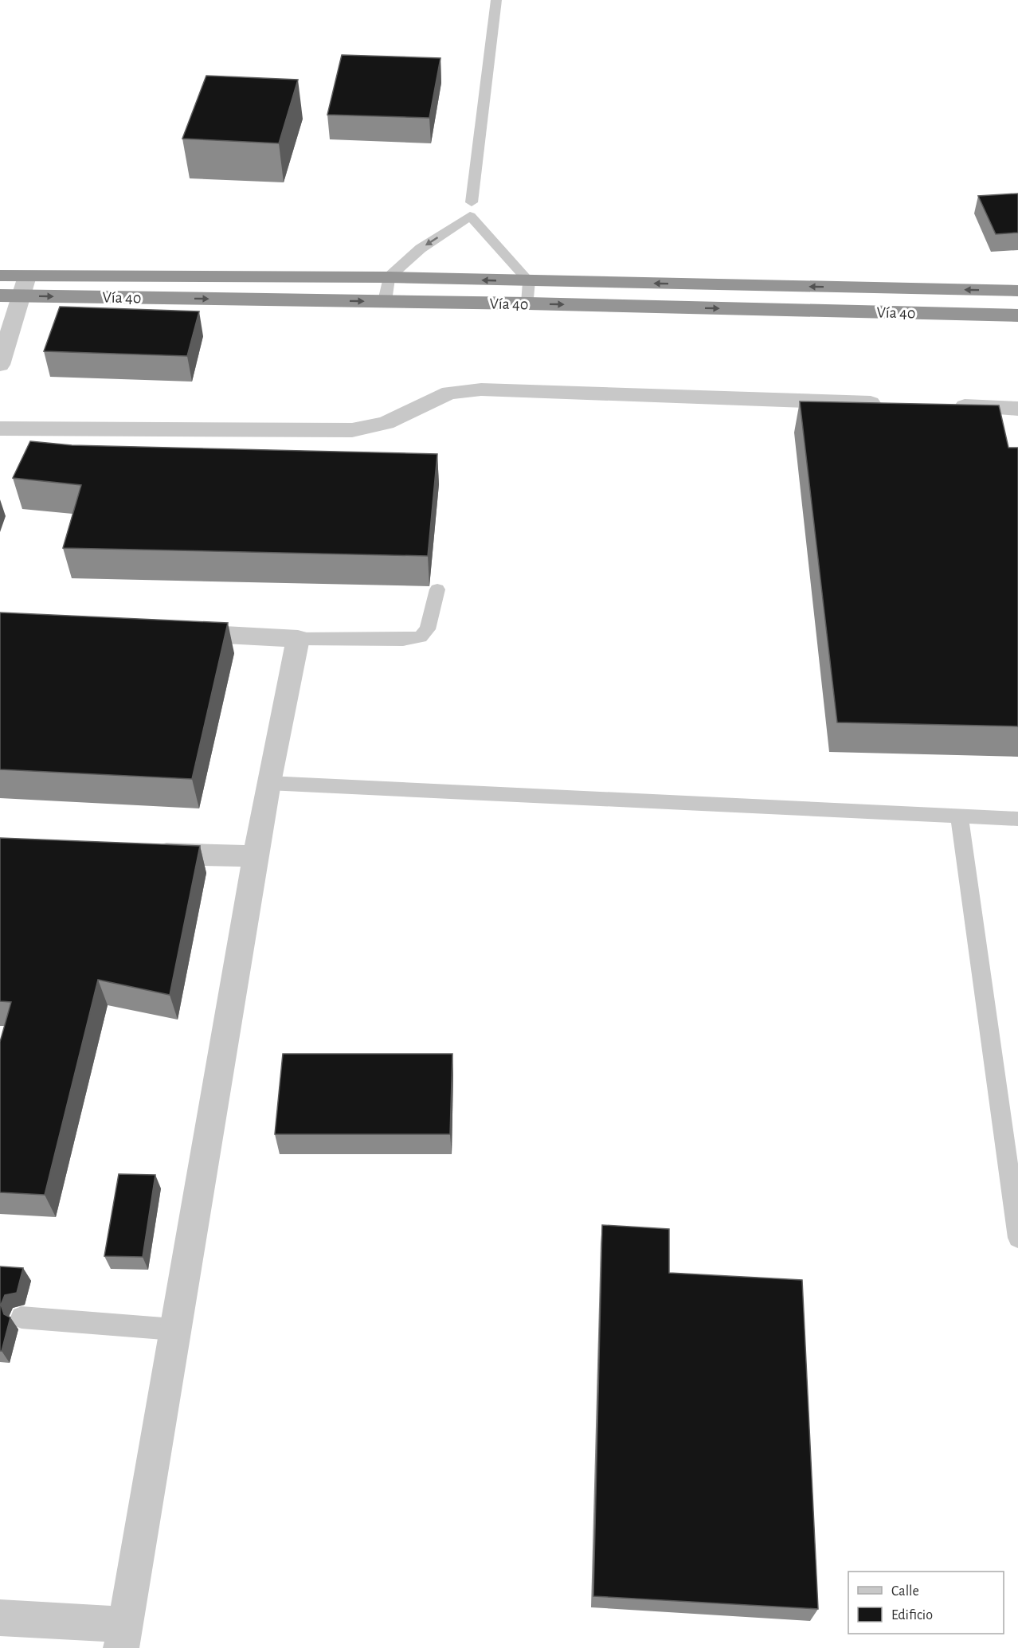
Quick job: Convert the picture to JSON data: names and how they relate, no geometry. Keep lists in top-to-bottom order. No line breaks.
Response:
{"streets":{"highway":["Vía 40"]},"legend":["Calle","Edificio"]}
